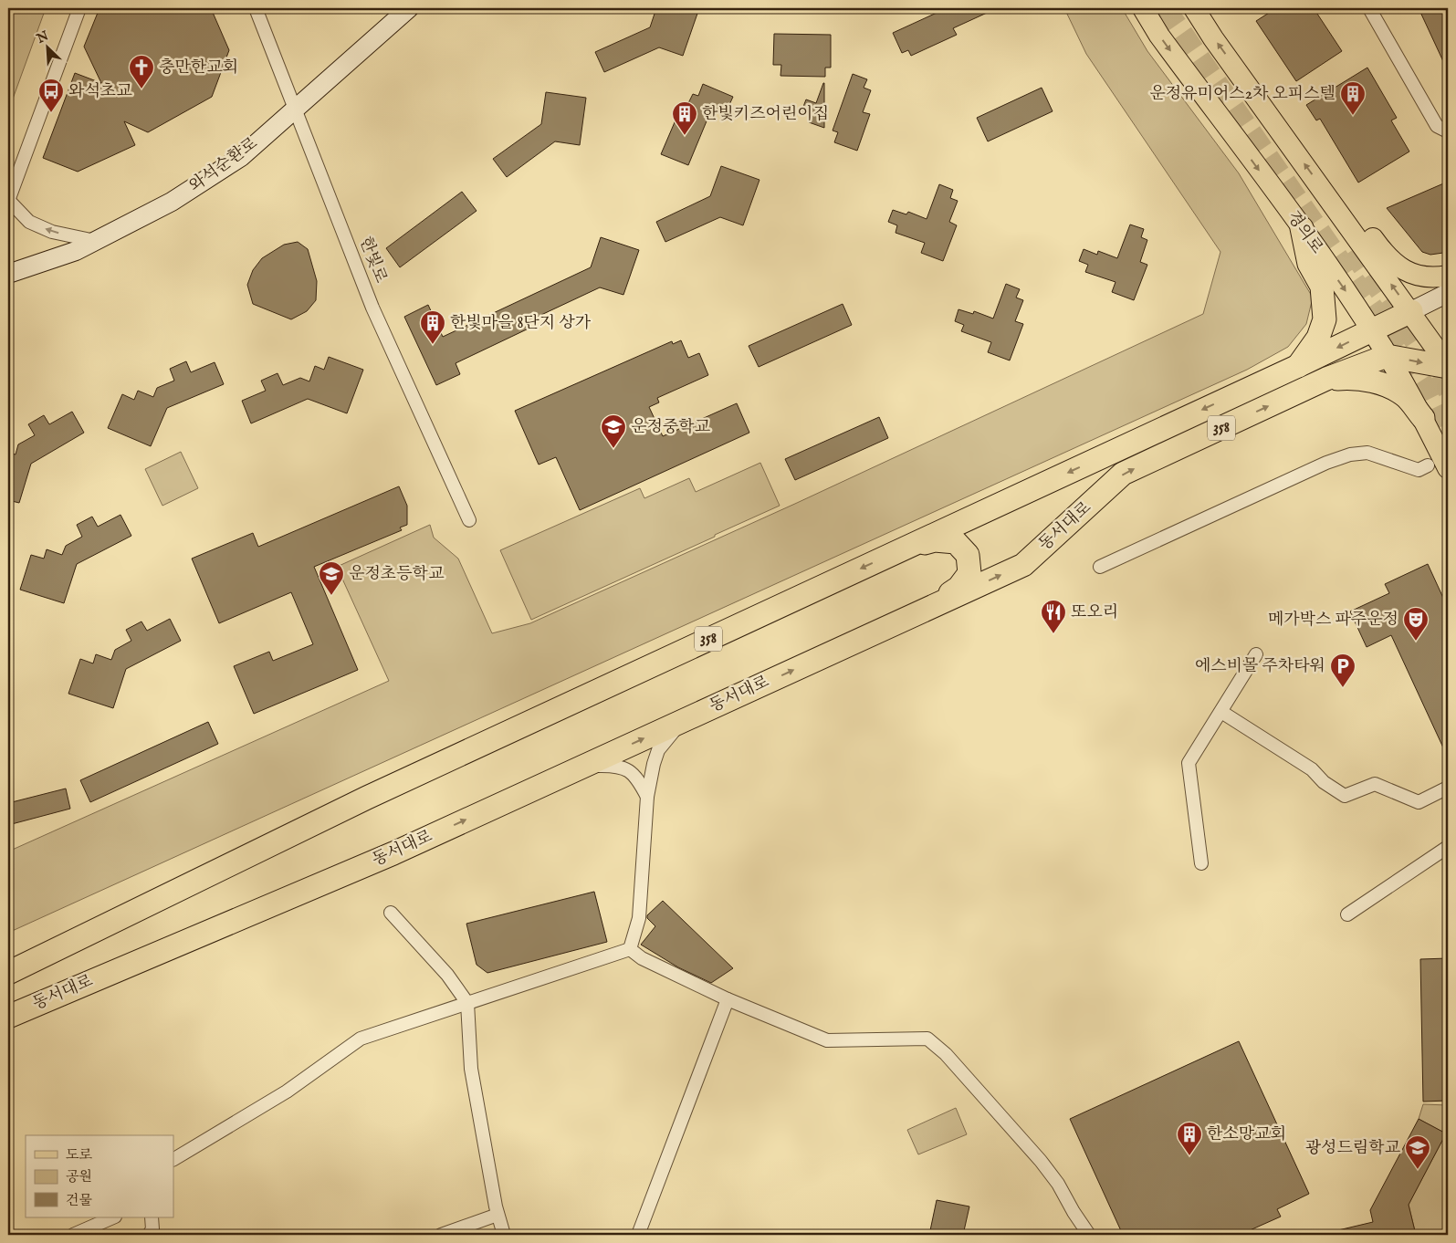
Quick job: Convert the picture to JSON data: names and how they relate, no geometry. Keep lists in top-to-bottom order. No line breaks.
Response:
{"streets":{"highway":["358","동서대로"],"main road":["경의로"],"street":["와석순환로","한빛로"]},"crossings":[["와석순환로","한빛로"],["경의로","358"],["경의로","동서대로"]],"places":{"church":["충만한교회"],"bus stop":["와석초교"],"building":["운정유미어스2차 오피스텔","한빛키즈어린이집","한빛마을 8단지 상가","한소망교회"],"school or university":["운정중학교","운정초등학교","광성드림학교"],"restaurant":["또오리"],"theatre":["메가박스 파주운정"],"parking":["에스비몰 주차타워"]},"legend":["도로","공원","건물"],"north":"top left"}
